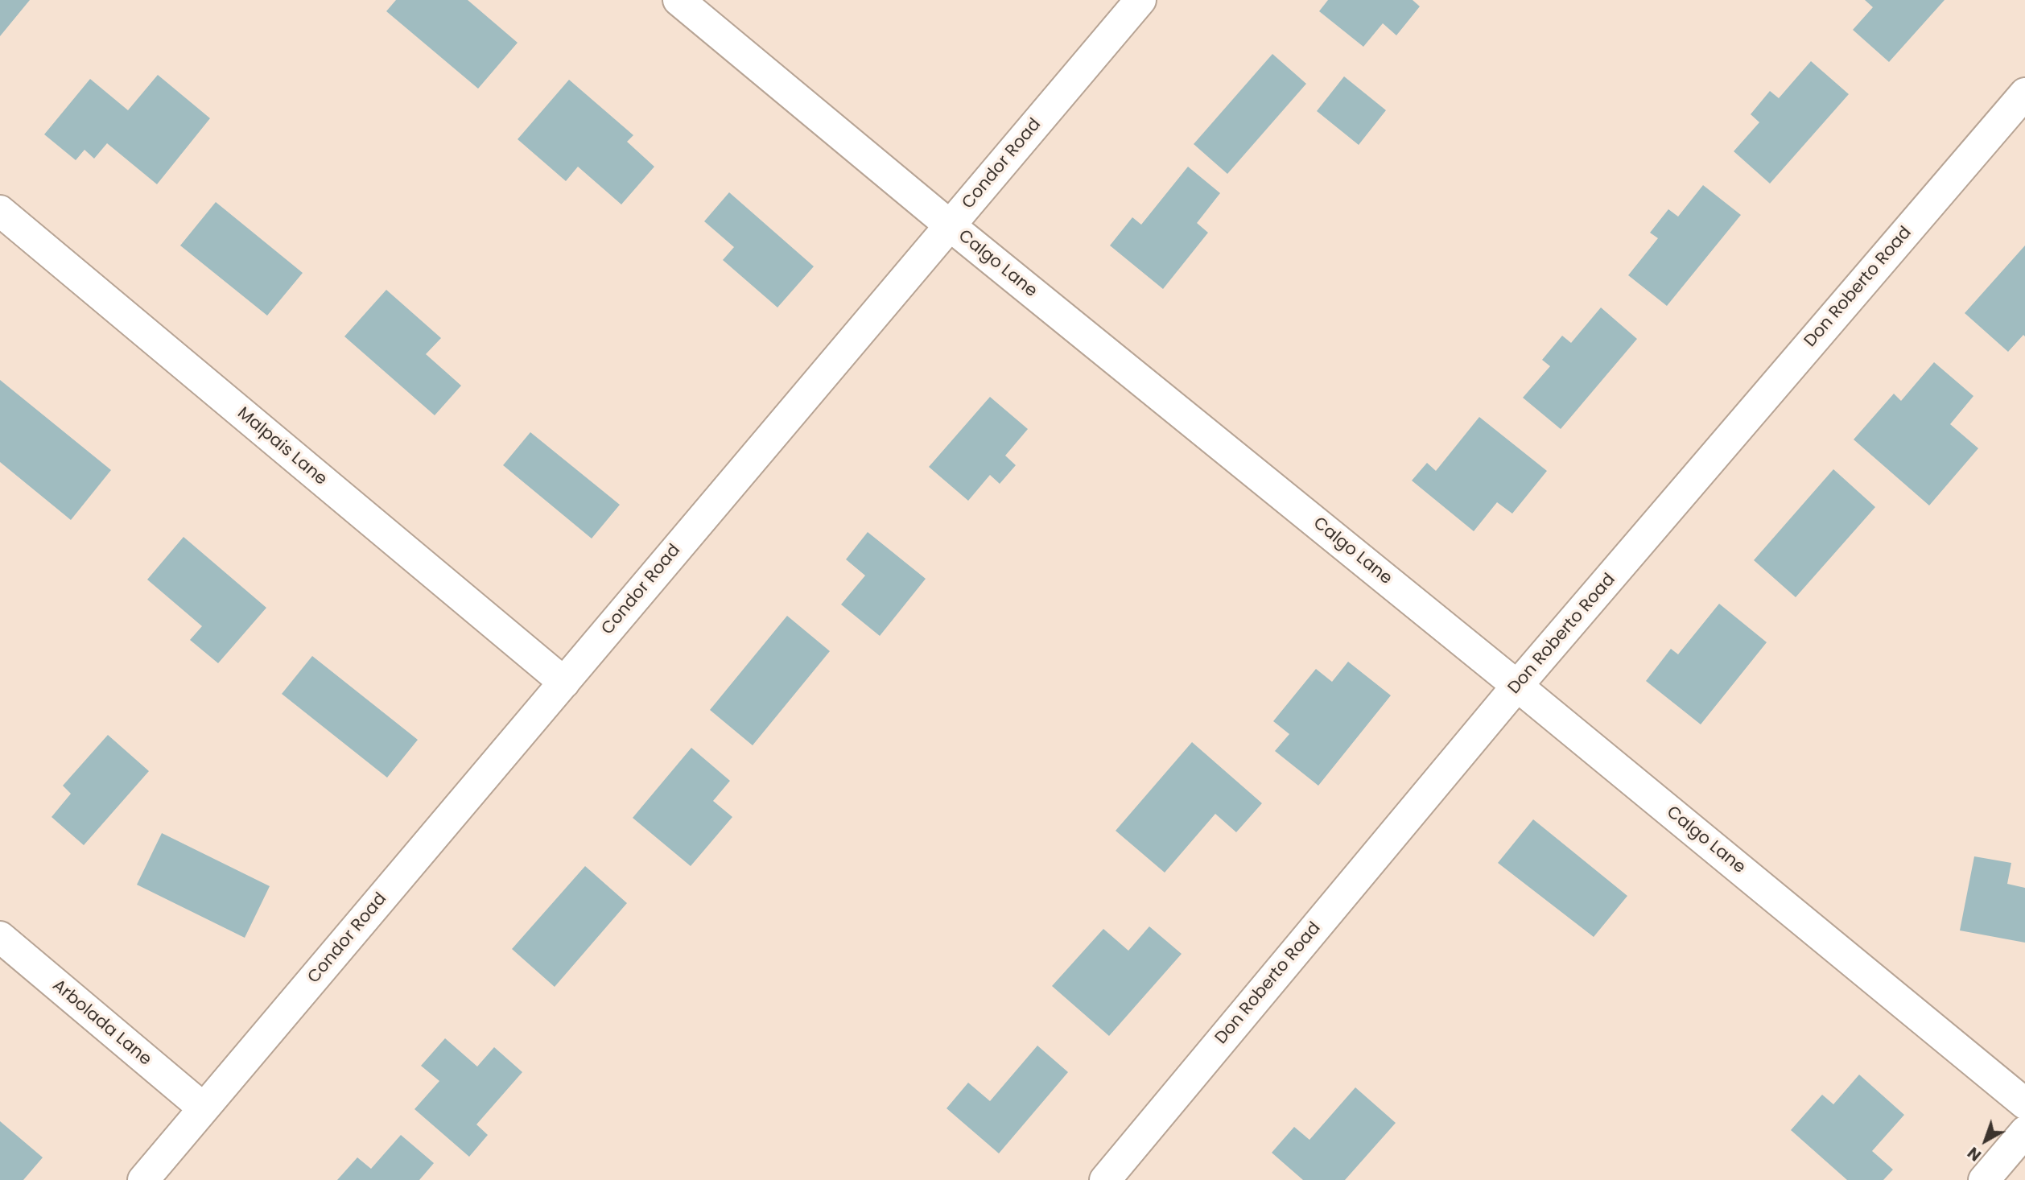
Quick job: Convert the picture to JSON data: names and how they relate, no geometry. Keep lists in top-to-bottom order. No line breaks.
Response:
{"streets":{"street":["Condor Road","Calgo Lane","Don Roberto Road","Malpais Lane","Arbolada Lane"]},"crossings":[["Condor Road","Calgo Lane"],["Condor Road","Malpais Lane"],["Condor Road","Arbolada Lane"],["Calgo Lane","Don Roberto Road"]],"north":"bottom left"}
